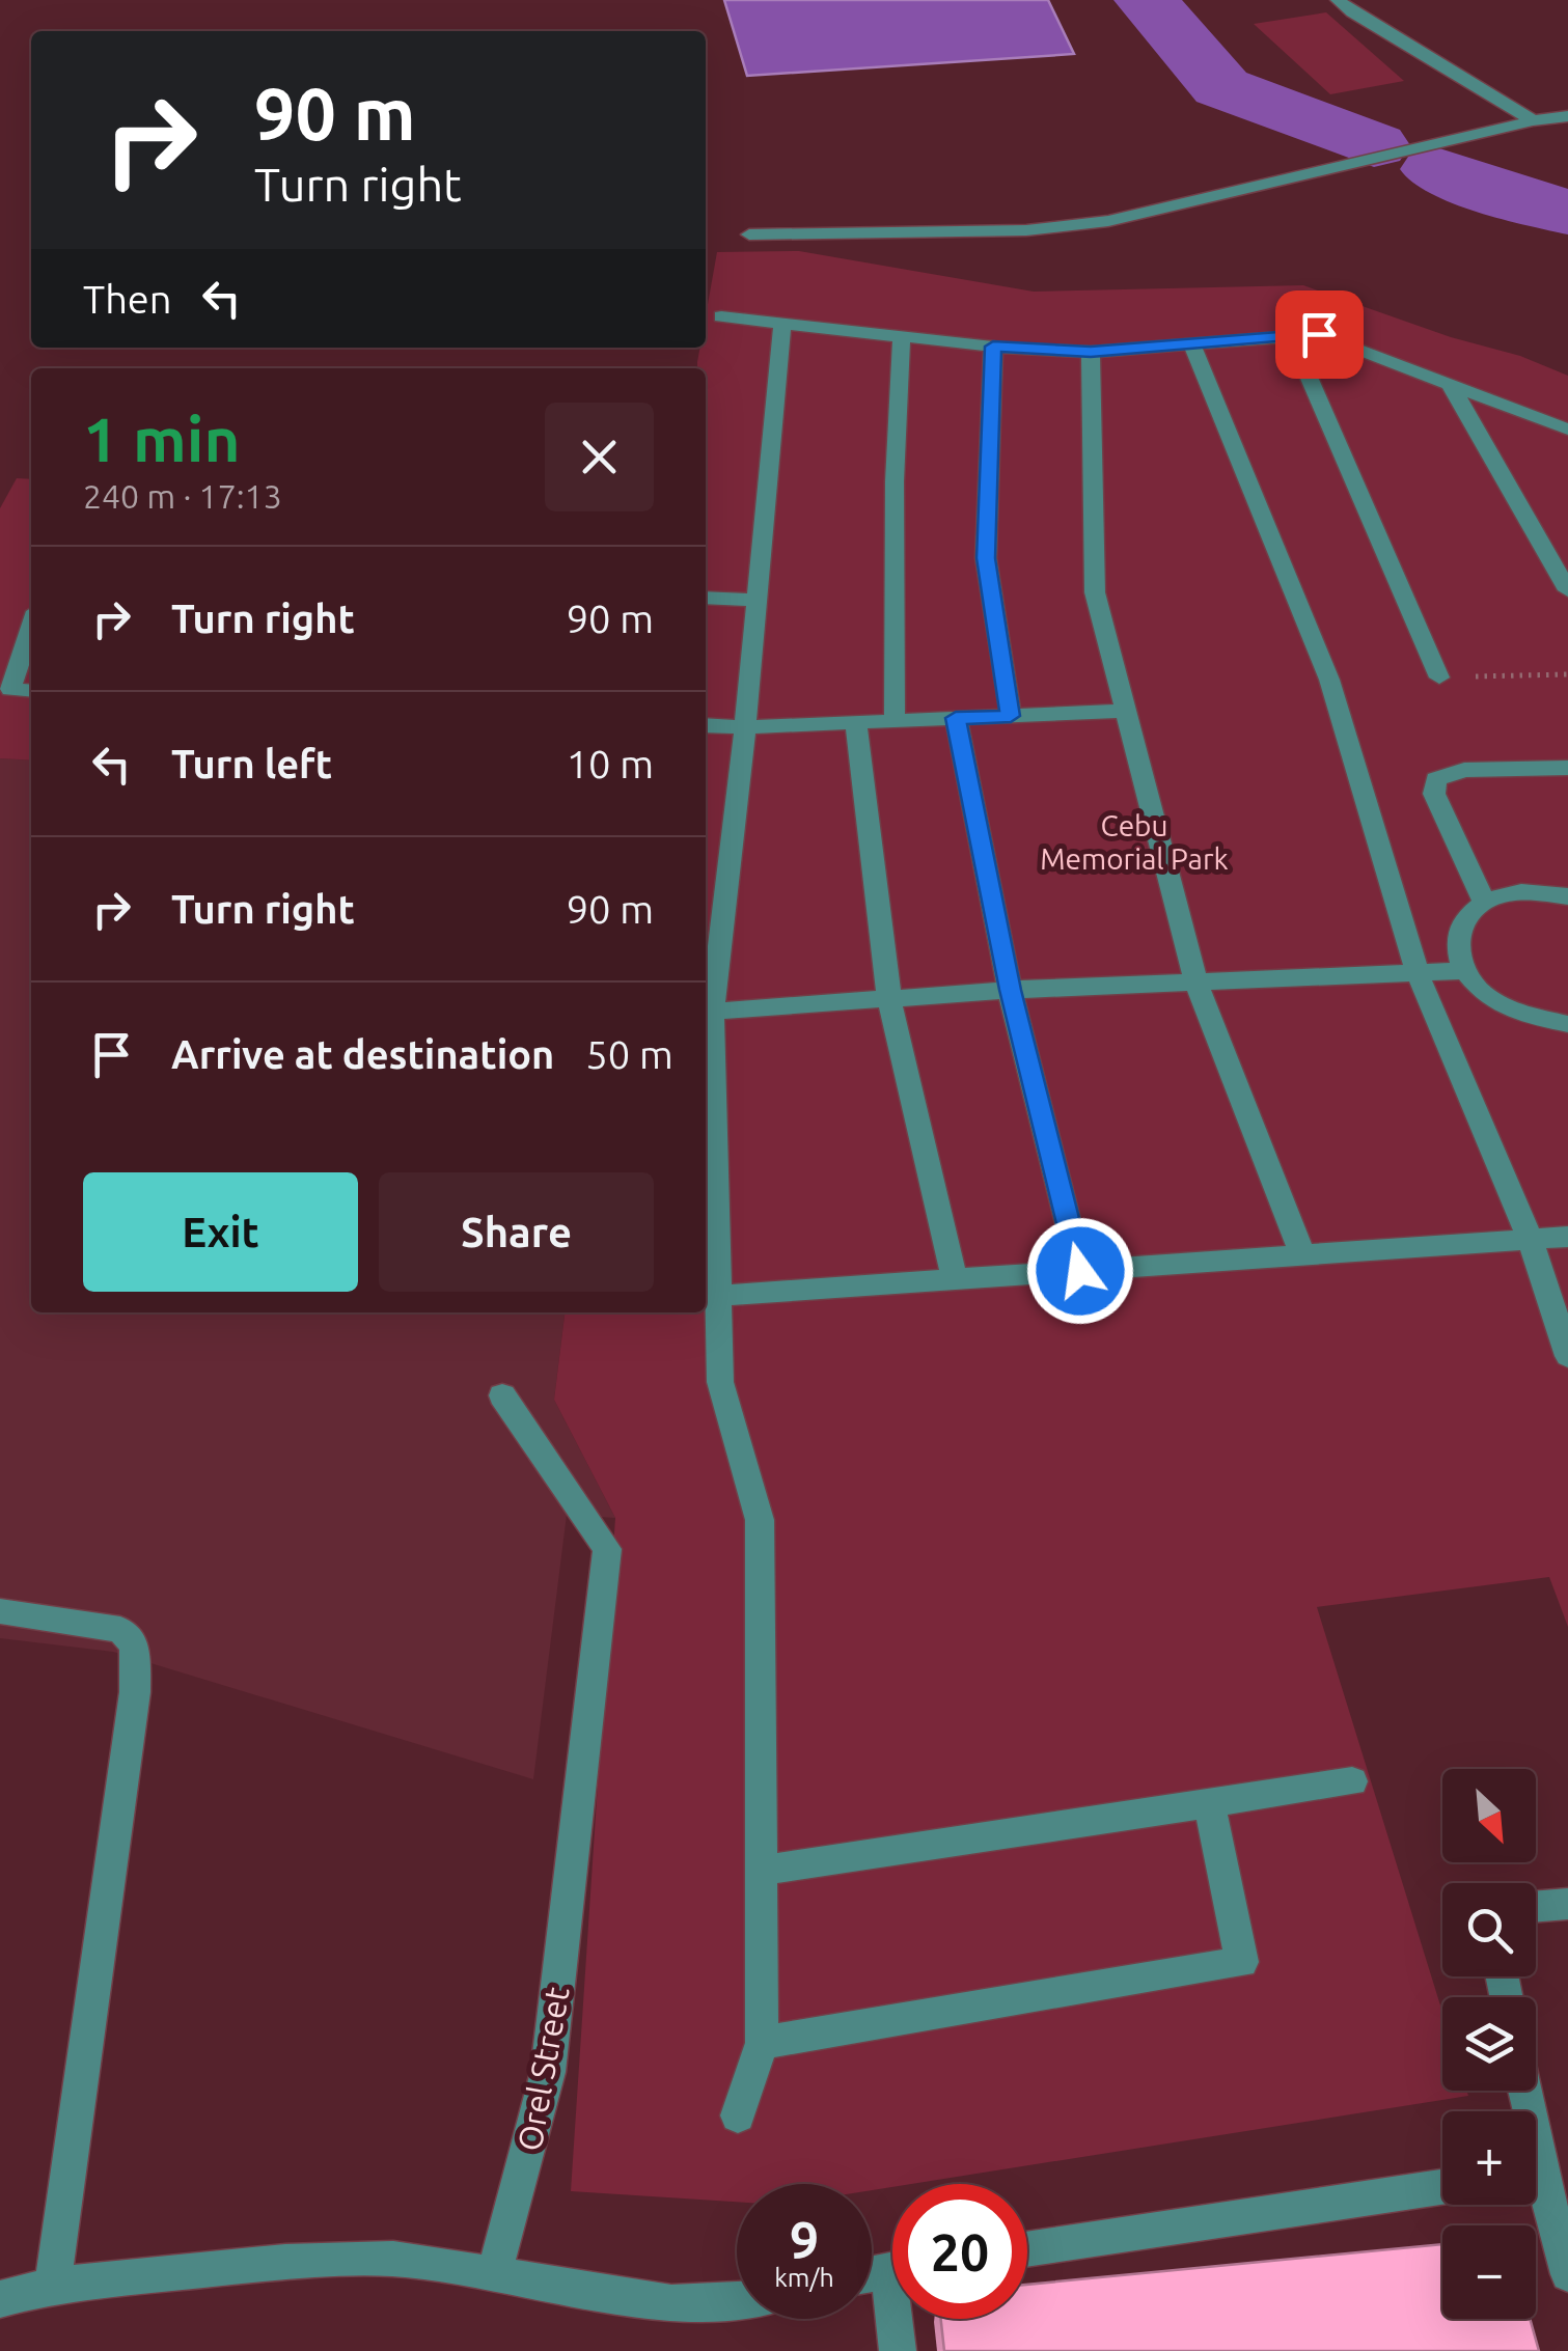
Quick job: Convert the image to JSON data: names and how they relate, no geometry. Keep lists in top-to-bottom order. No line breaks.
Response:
{"streets":{"street":["Orel Street"]},"parks":["Cebu Memorial Park"],"north":"bottom right","page":{"turn":["90 m","Turn right"],"then":"Then","heading":["1 min","240 m · 17:13"],"list":[{"name":"Turn right","value":"90 m"},{"name":"Turn left","value":"10 m"},{"name":"Turn right","value":"90 m"},{"name":"Arrive at destination","value":"50 m"}],"buttons":["Exit","Share"],"map_buttons":["+","−"],"speed":"9 km/h","limit":"20"}}
